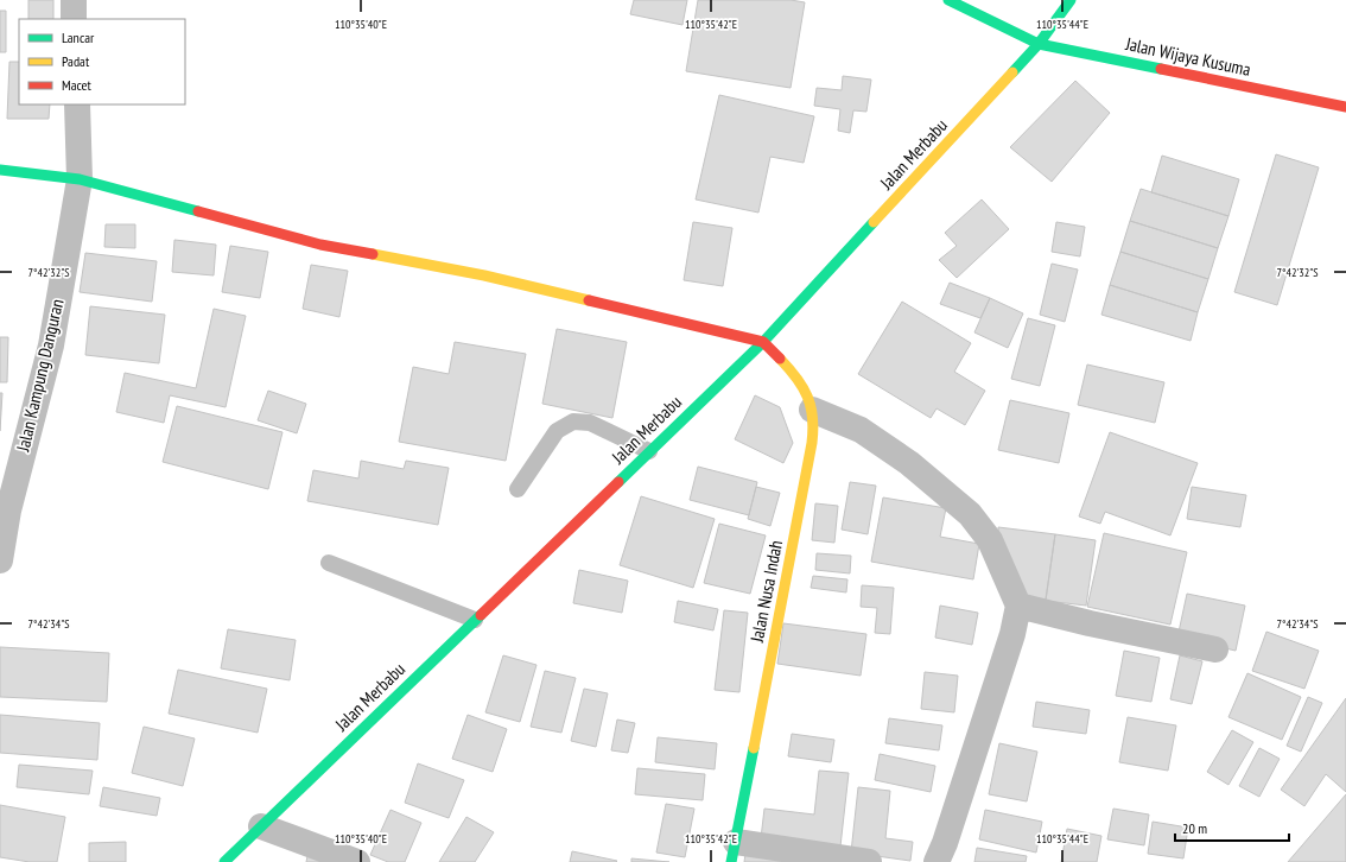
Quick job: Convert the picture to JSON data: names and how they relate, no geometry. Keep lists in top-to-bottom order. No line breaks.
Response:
{"streets":{"street":["Jalan Wijaya Kusuma","Jalan Merbabu","Jalan Kampung Danguran","Jalan Nusa Indah"]},"crossings":[["Jalan Wijaya Kusuma","Jalan Merbabu"],["Jalan Merbabu","Jalan Nusa Indah"]],"legend":["Lancar","Padat","Macet"],"scale_bar":"20 m","coordinates":["110°35'40\"E","110°35'42\"E","110°35'44\"E","7°42'32\"S","7°42'34\"S"]}
